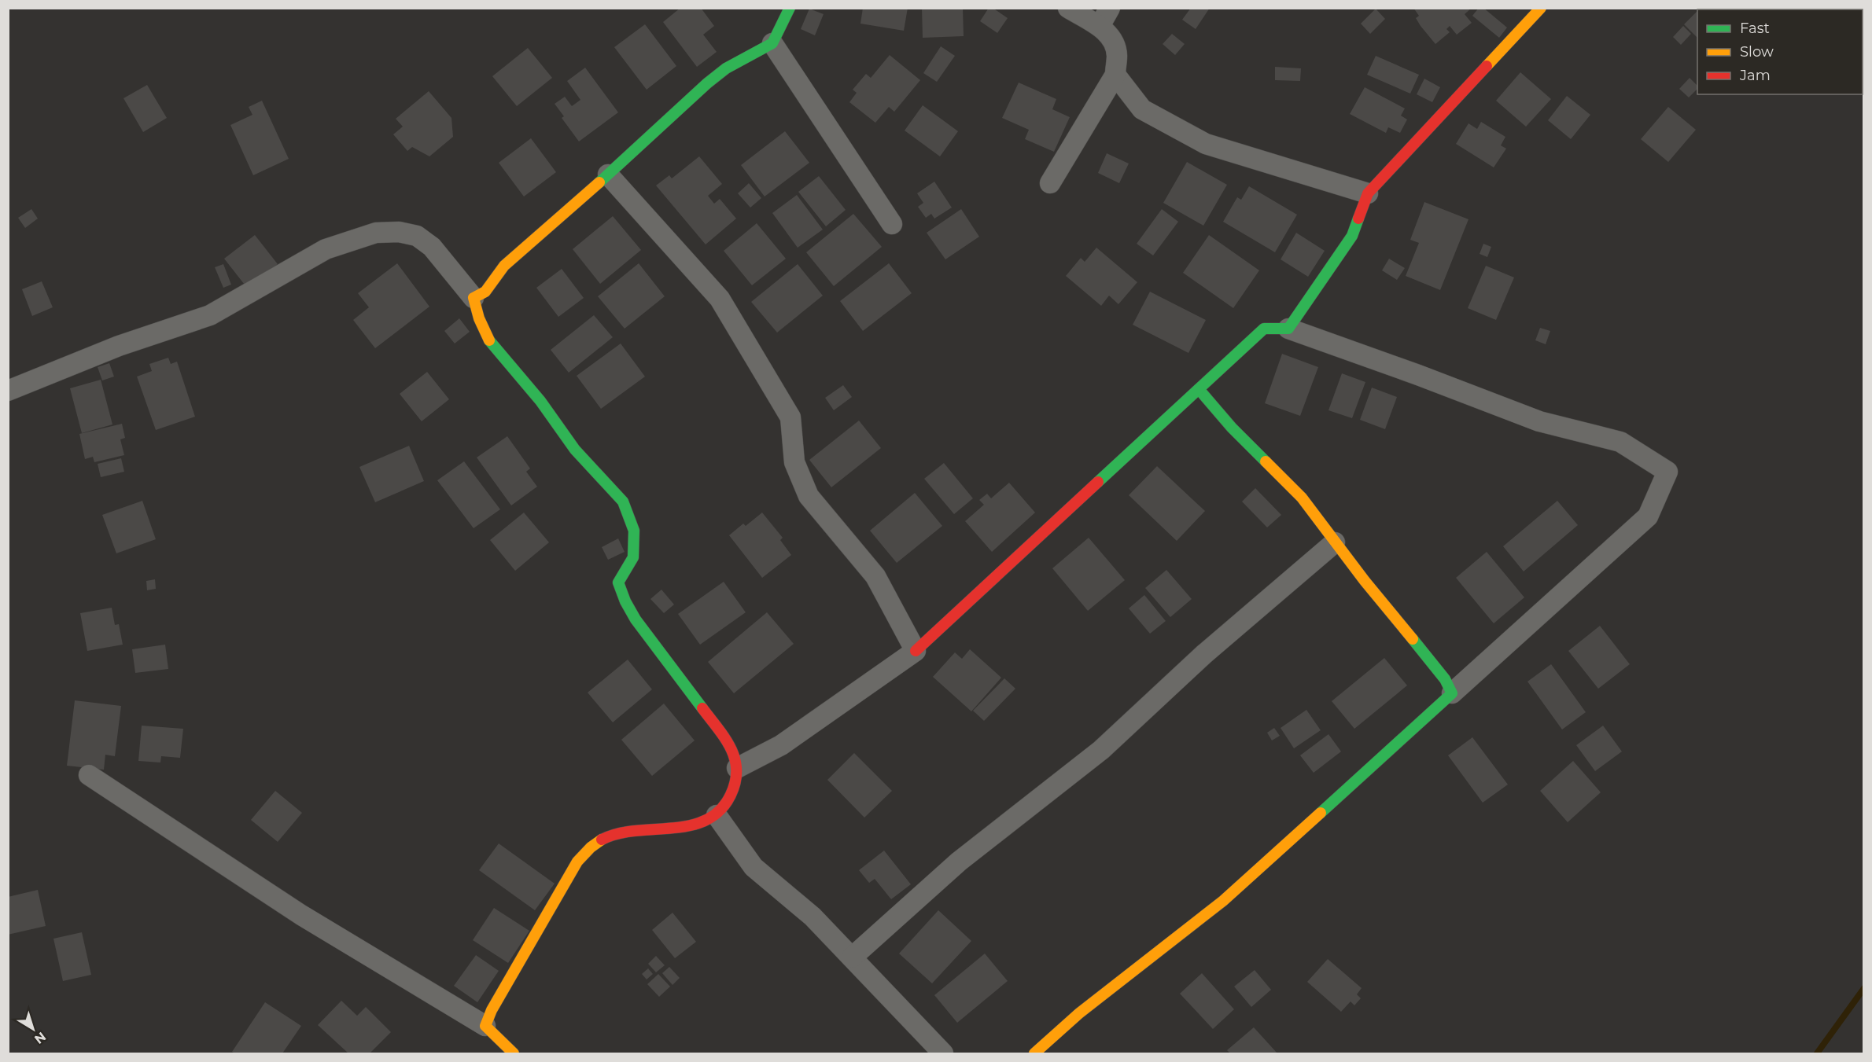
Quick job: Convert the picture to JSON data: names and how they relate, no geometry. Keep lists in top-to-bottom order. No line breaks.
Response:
{"legend":["Fast","Slow","Jam"],"north":"bottom right"}
